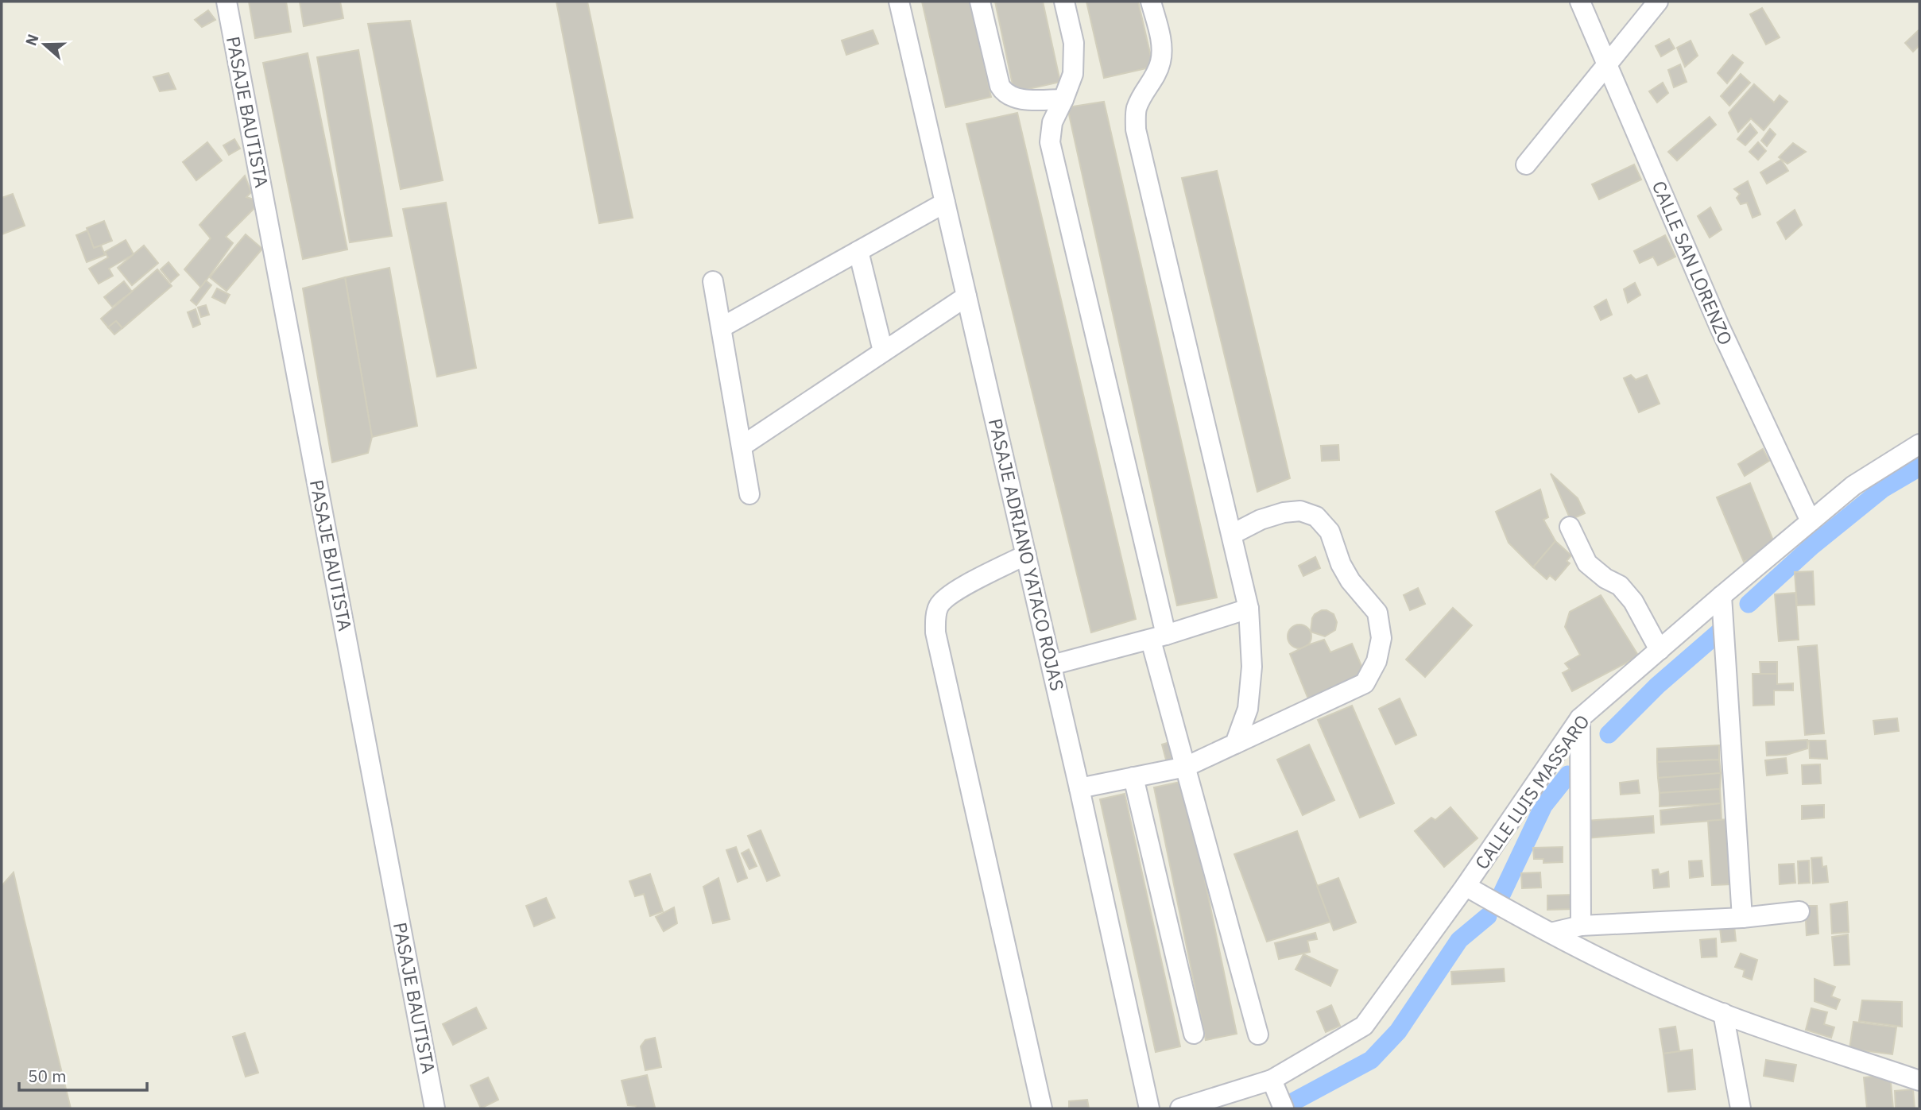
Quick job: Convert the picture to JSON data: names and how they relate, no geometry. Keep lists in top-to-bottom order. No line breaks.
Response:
{"streets":{"street":["PASAJE BAUTISTA","CALLE SAN LORENZO","PASAJE ADRIANO YATACO ROJAS","CALLE LUIS MASSARO"]},"crossings":[["CALLE SAN LORENZO","CALLE LUIS MASSARO"]],"scale_bar":"50 m","north":"left"}
